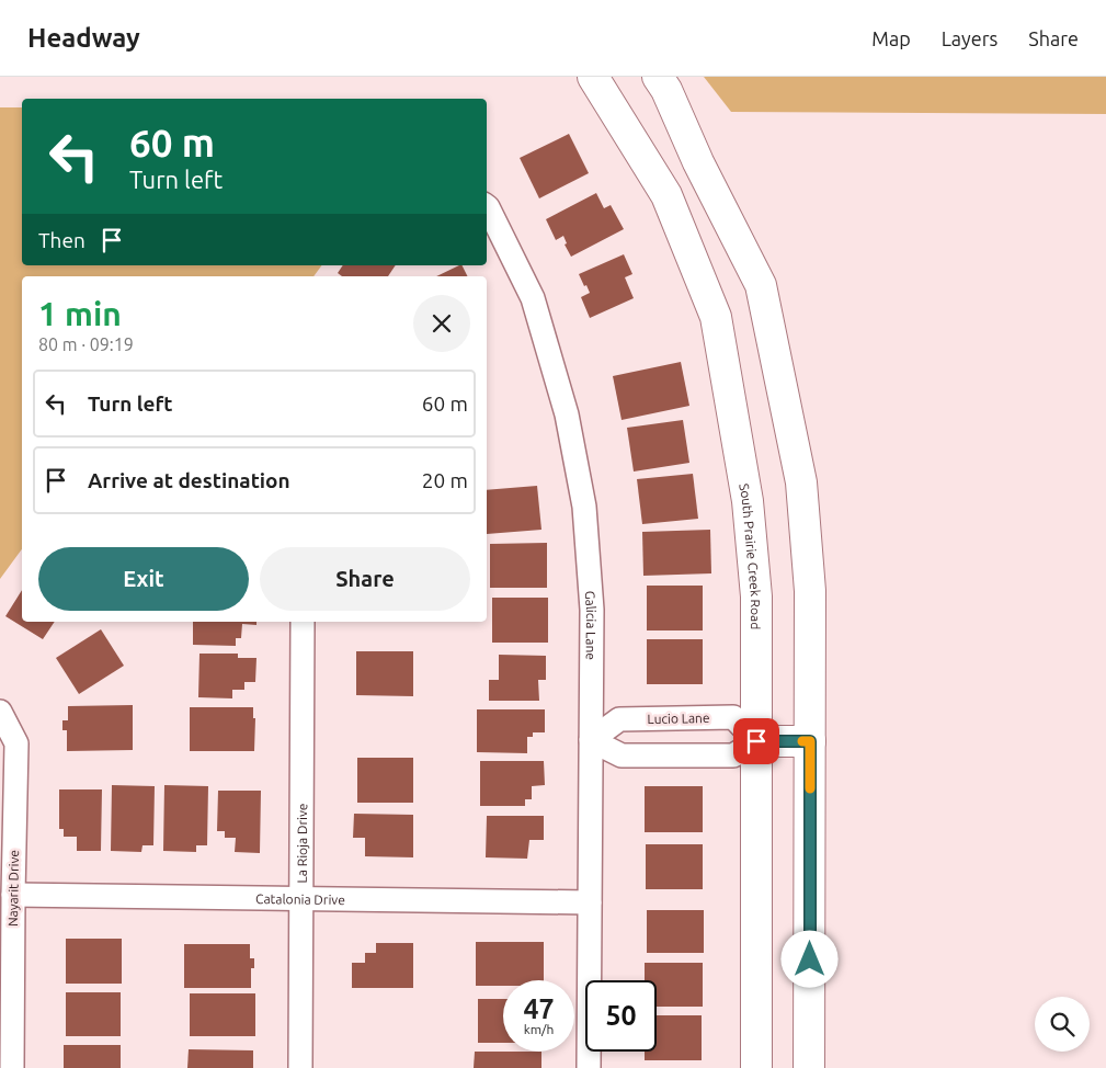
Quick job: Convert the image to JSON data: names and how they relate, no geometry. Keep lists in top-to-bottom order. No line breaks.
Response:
{"streets":{"main road":["South Prairie Creek Road"],"street":["Galicia Lane","Lucio Lane","La Rioja Drive","Nayarit Drive","Catalonia Drive"]},"crossings":[["South Prairie Creek Road","Lucio Lane"],["Galicia Lane","Lucio Lane"],["Galicia Lane","Catalonia Drive"],["La Rioja Drive","Catalonia Drive"],["Nayarit Drive","Catalonia Drive"]],"page":{"header":"Headway","nav":["Map","Layers","Share"],"turn":["60 m","Turn left"],"then":"Then","heading":["1 min","80 m · 09:19"],"list":[{"name":"Turn left","value":"60 m"},{"name":"Arrive at destination","value":"20 m"}],"buttons":["Exit","Share"],"speed":"47 km/h","limit":"50"}}
